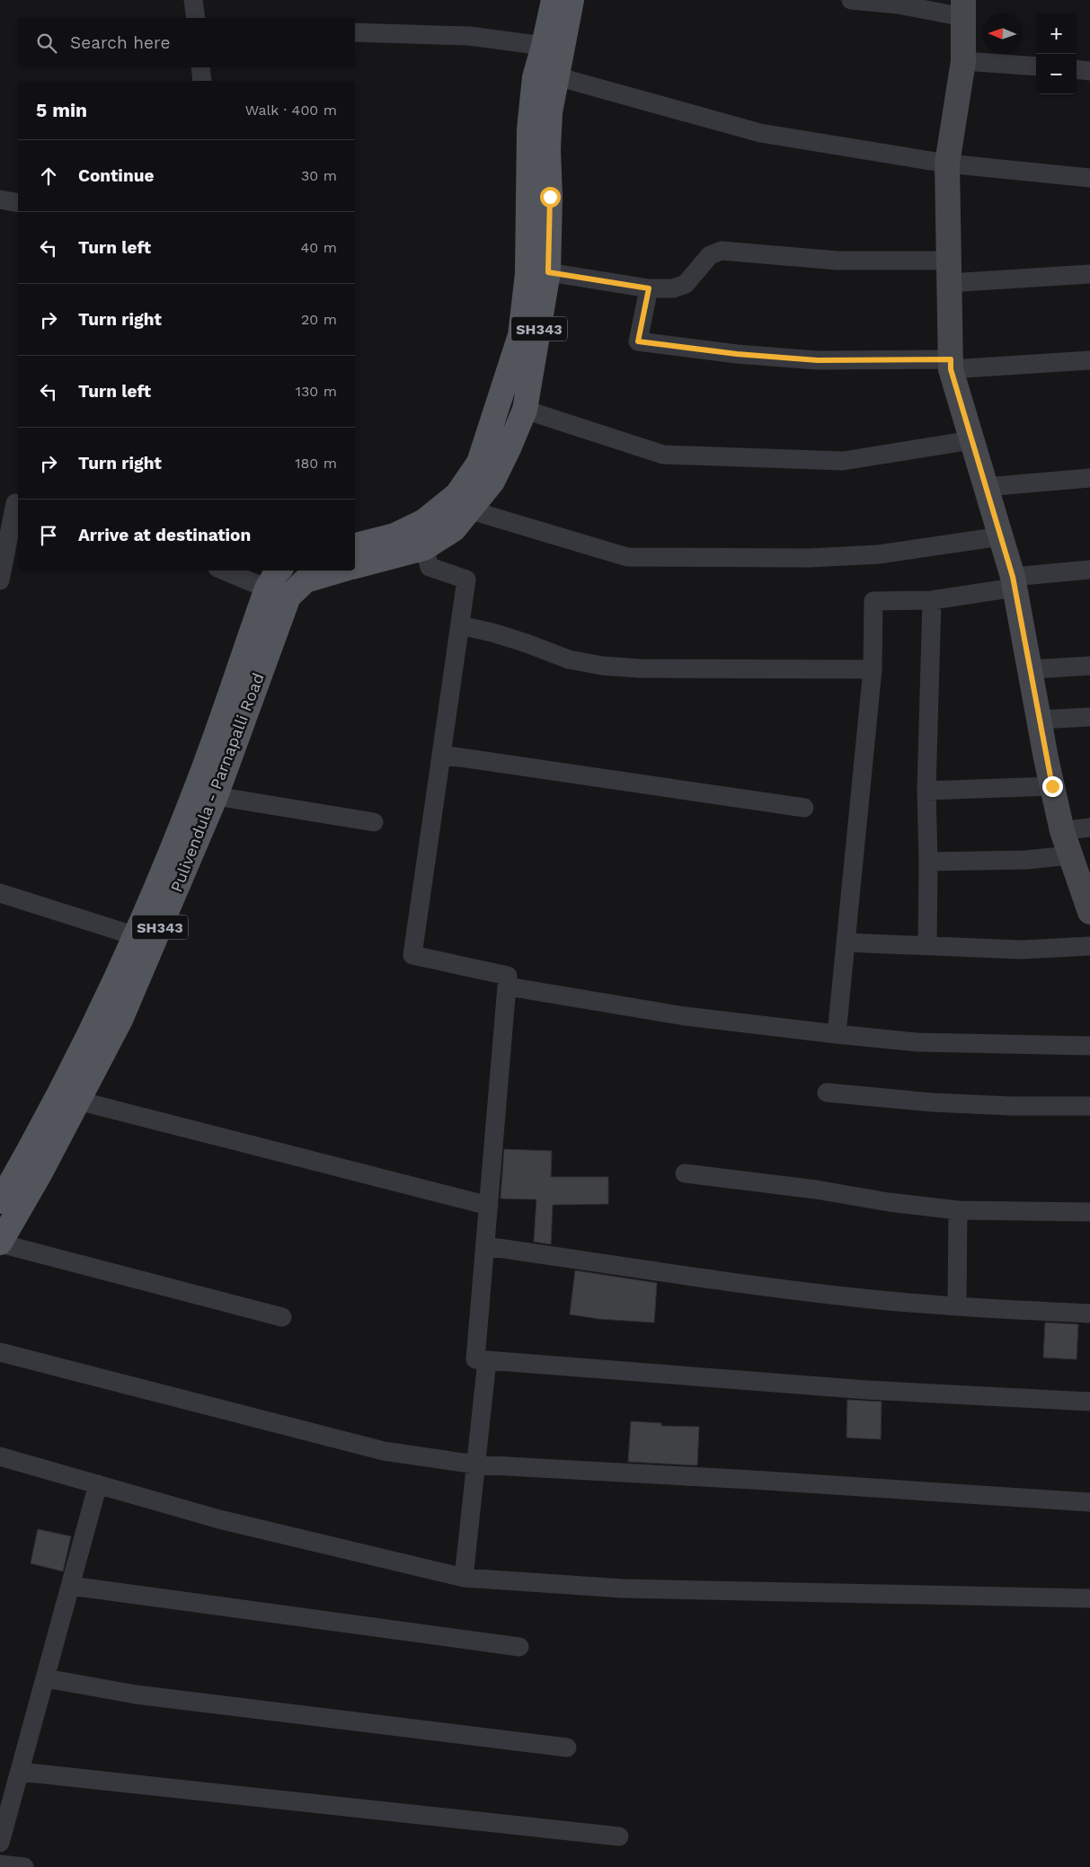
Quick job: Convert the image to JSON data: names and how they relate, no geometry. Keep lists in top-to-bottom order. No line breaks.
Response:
{"streets":{"main road":["SH343","Pulivendula - Parnapalli Road"]},"north":"left","page":{"map_buttons":["+","−"],"search":"Search here","heading":["5 min","Walk · 400 m"],"list":[["Continue","30 m"],["Turn left","40 m"],["Turn right","20 m"],["Turn left","130 m"],["Turn right","180 m"],"Arrive at destination"]}}
